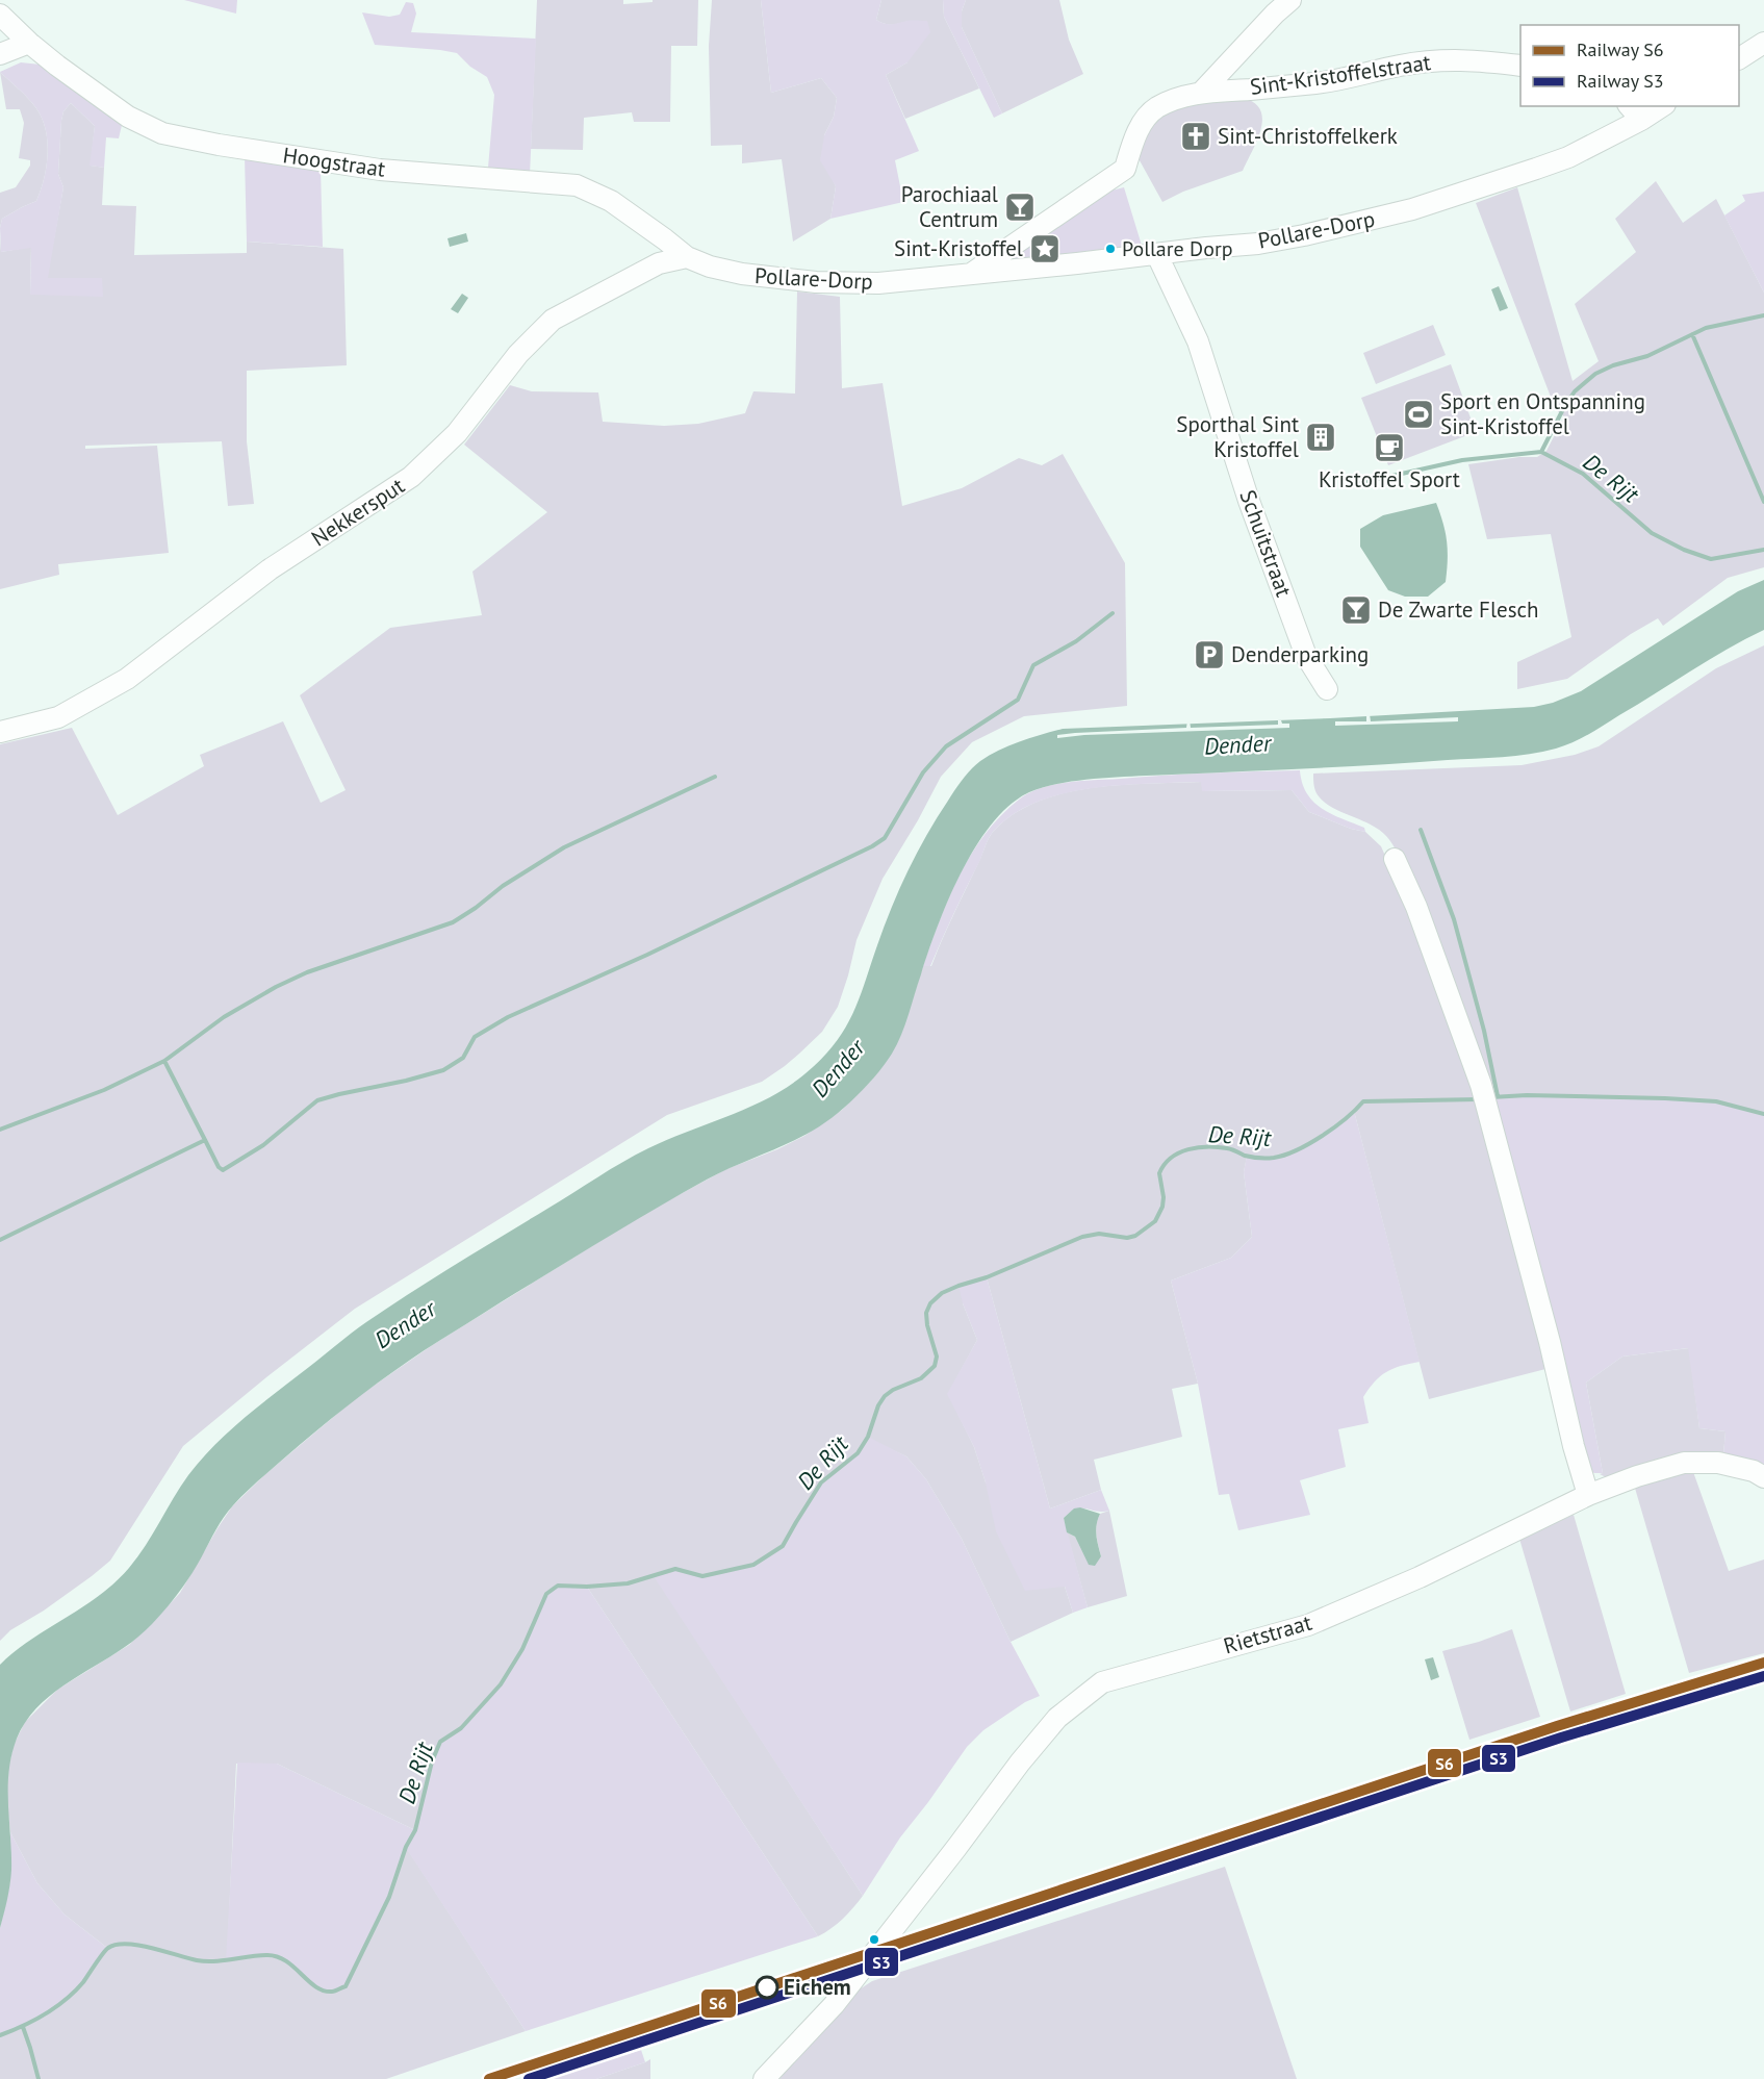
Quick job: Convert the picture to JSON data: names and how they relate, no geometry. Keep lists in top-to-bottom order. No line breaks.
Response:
{"streets":{"street":["Sint-Kristoffelstraat","Hoogstraat","Pollare-Dorp","Nekkersput","Schuitstraat","Rietstraat"]},"crossings":[["Sint-Kristoffelstraat","Pollare-Dorp"],["Hoogstraat","Pollare-Dorp"],["Hoogstraat","Nekkersput"],["Pollare-Dorp","Nekkersput"],["Pollare-Dorp","Schuitstraat"]],"water":["De Rijt","Dender"],"places":{"church":["Sint-Christoffelkerk"],"bar":["Parochiaal Centrum","De Zwarte Flesch"],"place":["Sint-Kristoffel"],"other":["Pollare Dorp","Eichem"],"sports":["Sport en Ontspanning Sint-Kristoffel"],"building":["Sporthal Sint Kristoffel"],"cafe":["Kristoffel Sport"],"parking":["Denderparking"]},"lines":["rail line S6","rail line S3"],"legend":["Railway S6","Railway S3"]}
